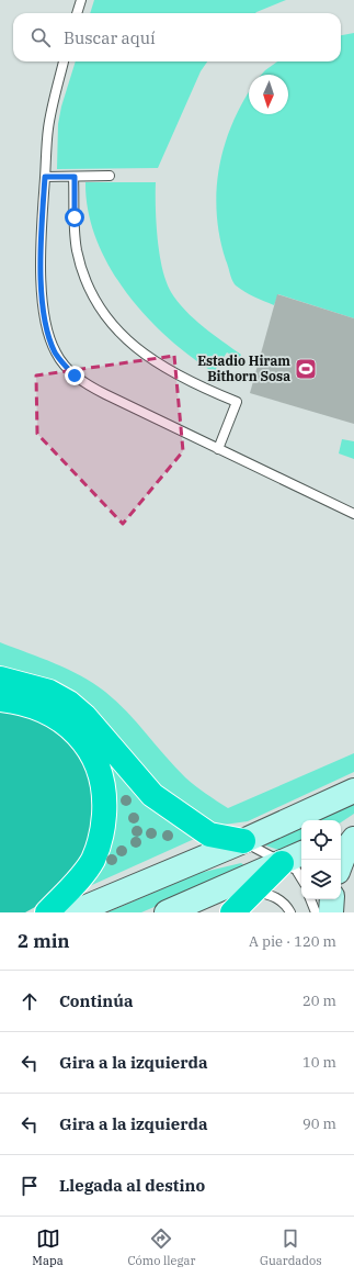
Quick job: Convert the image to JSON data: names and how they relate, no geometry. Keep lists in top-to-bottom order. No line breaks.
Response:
{"places":{"sports":["Estadio Hiram Bithorn Sosa"]},"north":"bottom","page":{"search":"Buscar aquí","heading":["2 min","A pie · 120 m"],"list":[["Continúa","20 m"],["Gira a la izquierda","10 m"],["Gira a la izquierda","90 m"],"Llegada al destino"],"nav":["Mapa","Cómo llegar","Guardados"]}}
